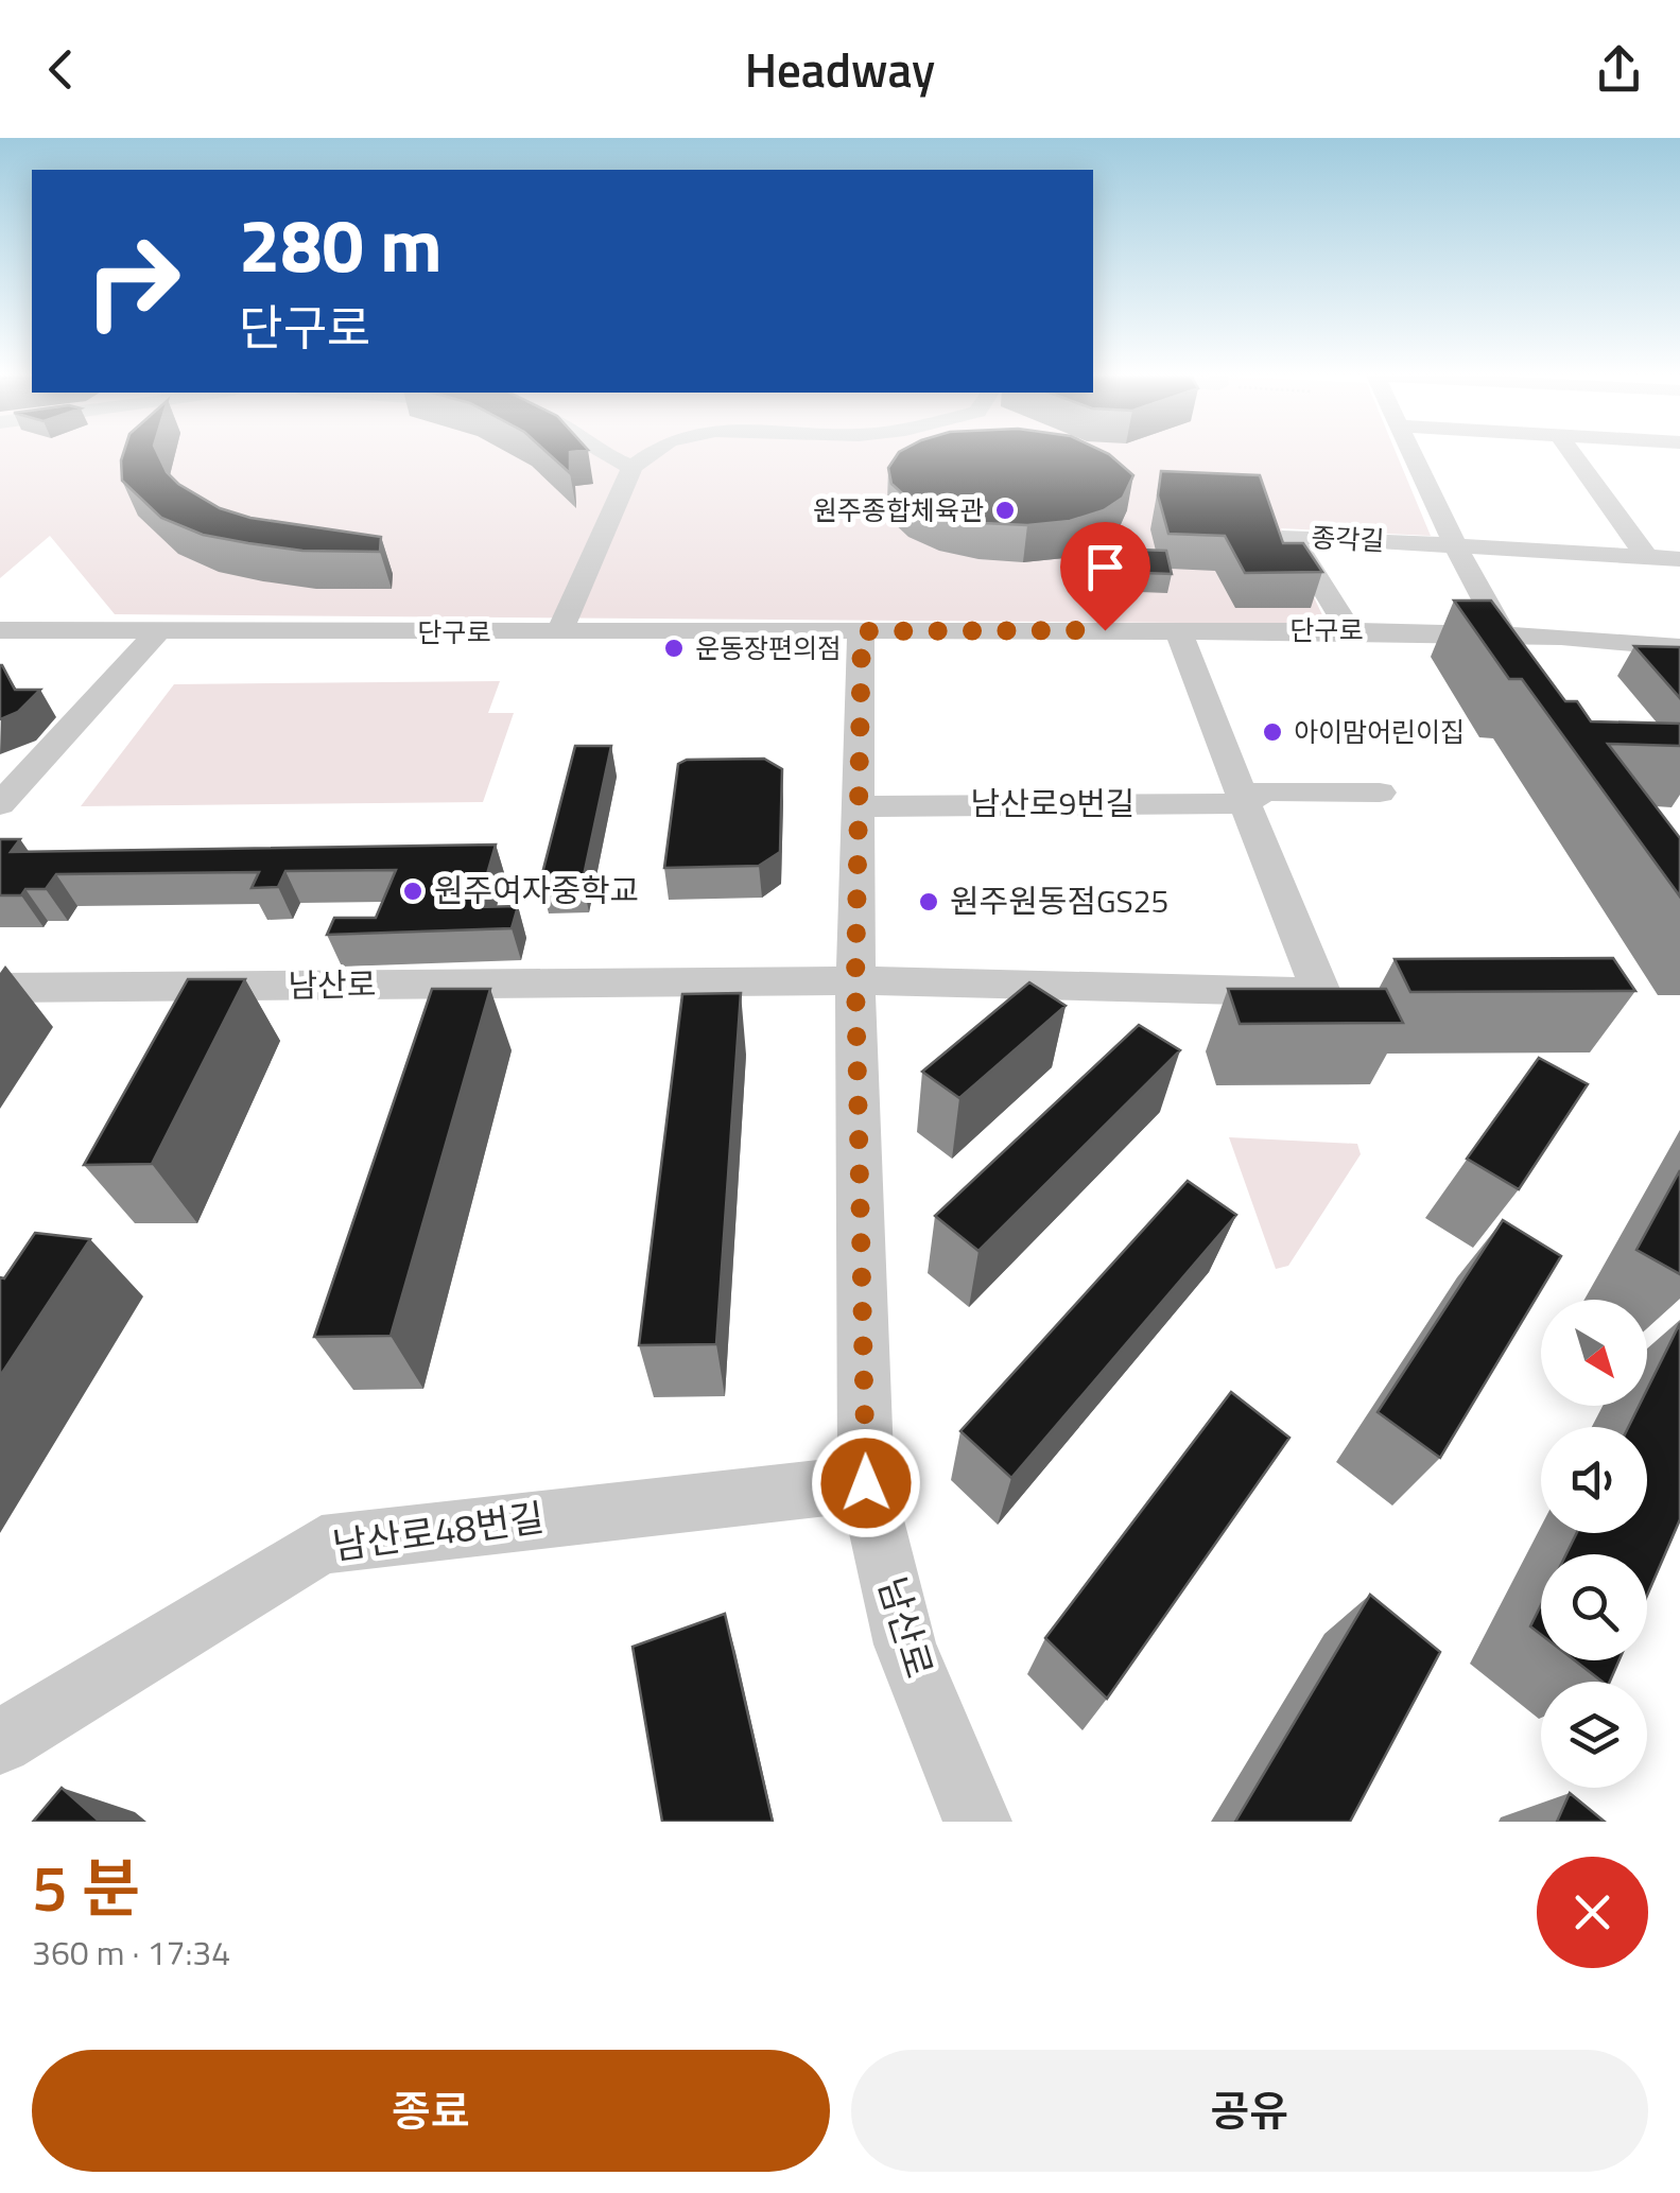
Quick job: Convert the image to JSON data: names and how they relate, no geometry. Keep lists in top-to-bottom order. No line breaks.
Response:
{"streets":{"street":["종각길","단구로","남산로9번길","남산로","남산로48번길"]},"crossings":[["종각길","단구로"],["단구로","남산로"],["남산로9번길","남산로"],["남산로","남산로48번길"]],"places":["원주종합체육관","운동장편의점","아이맘어린이집","원주여자중학교","원주원동점GS25"],"north":"bottom right","page":{"header":"Headway","turn":["280 m","단구로"],"heading":["5 분","360 m · 17:34"],"buttons":["종료","공유"]}}
